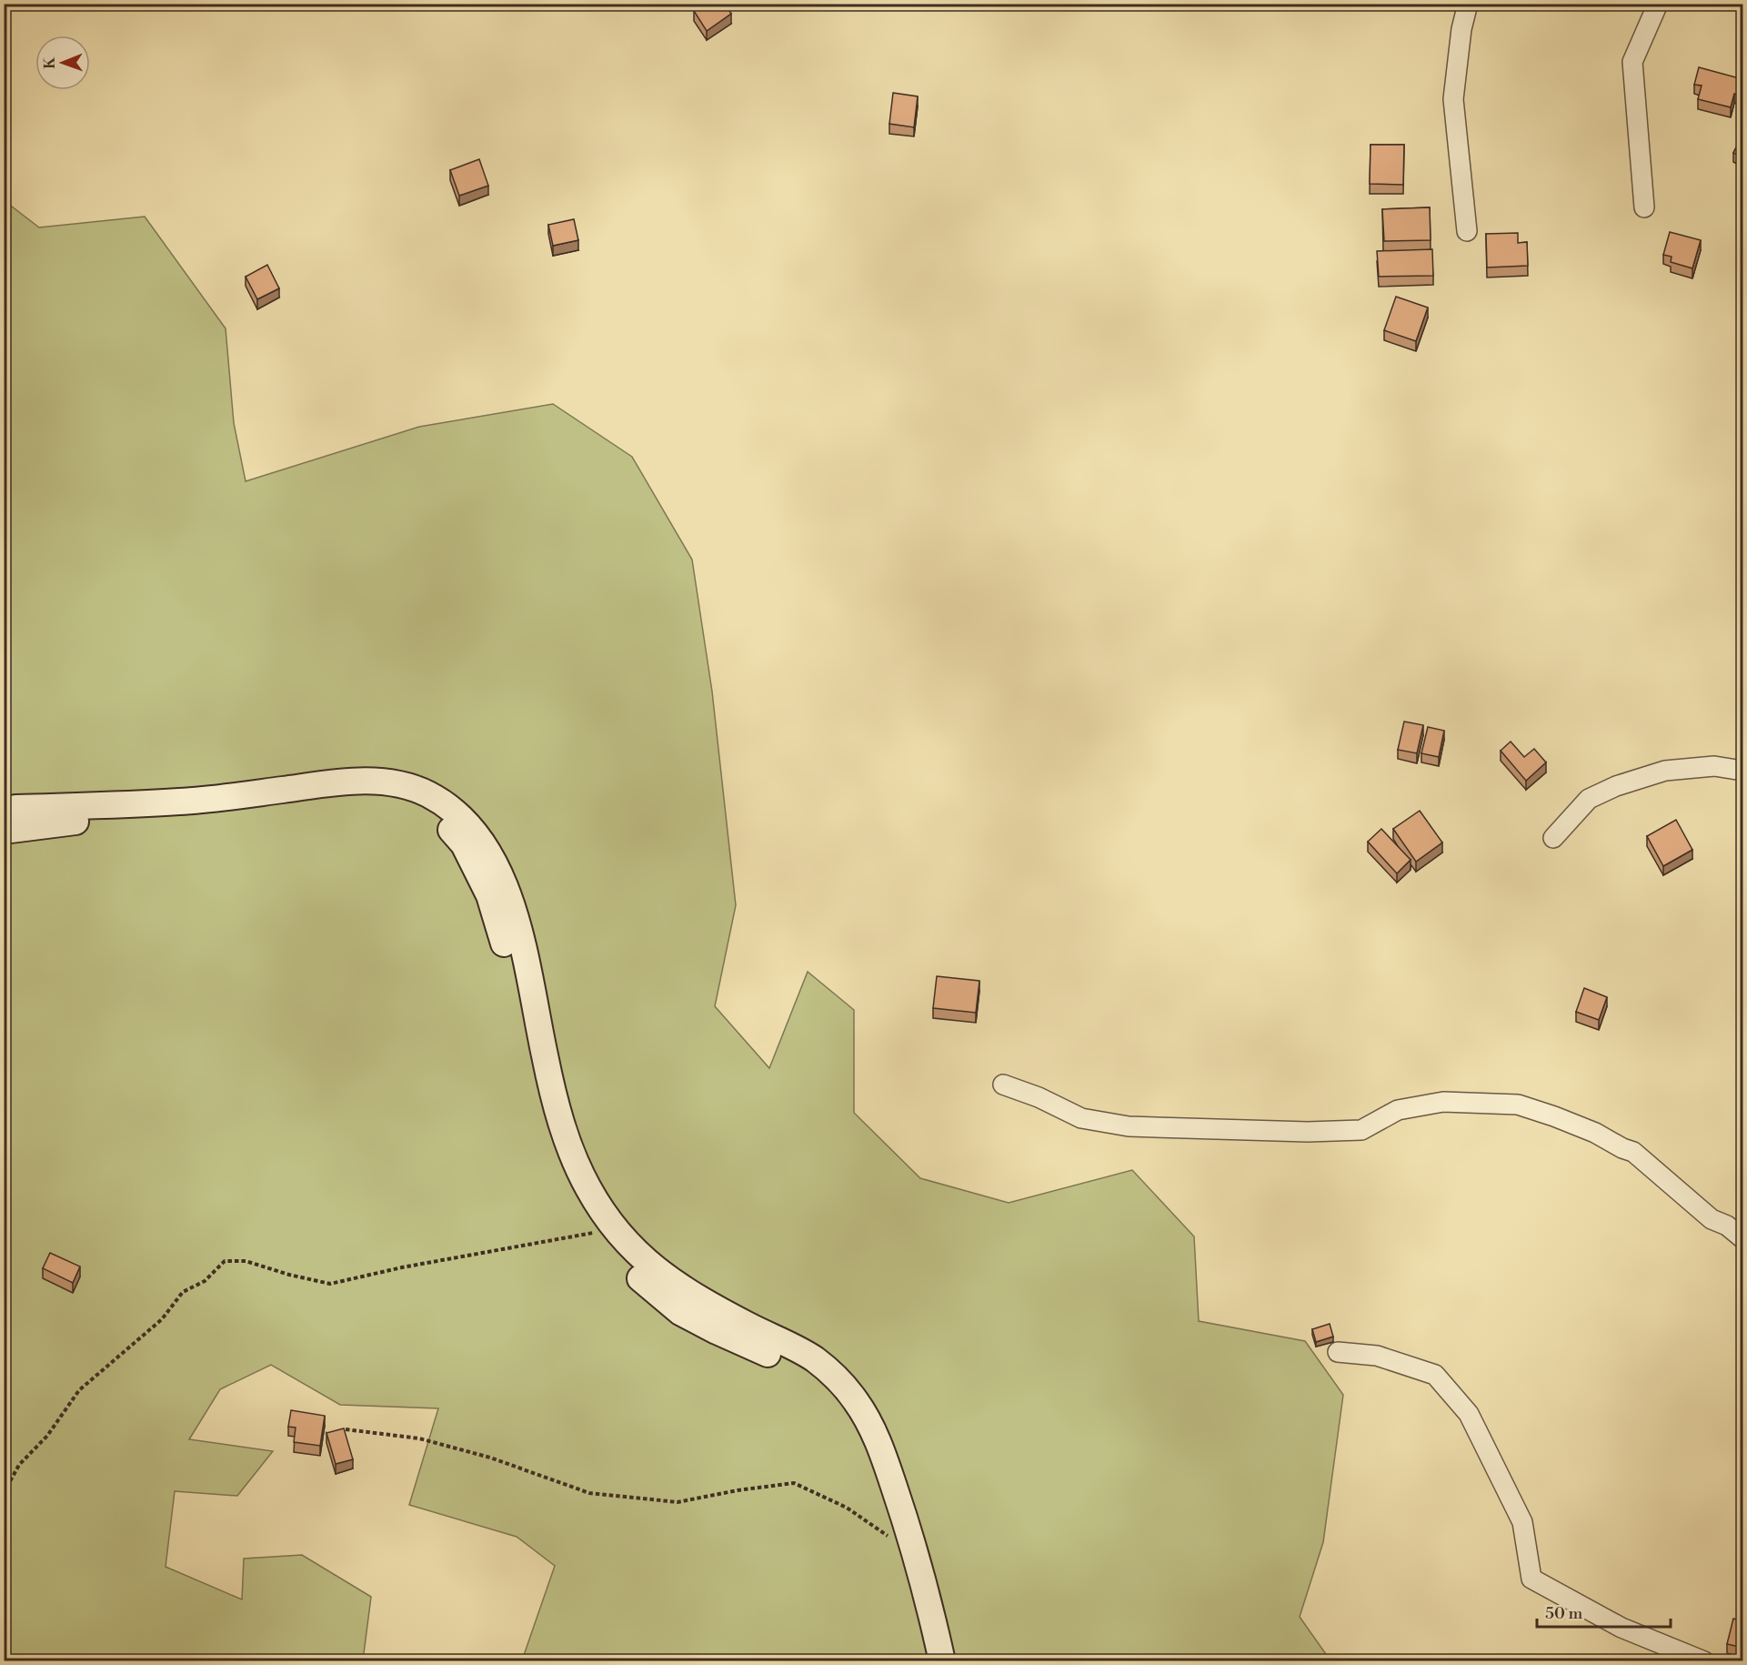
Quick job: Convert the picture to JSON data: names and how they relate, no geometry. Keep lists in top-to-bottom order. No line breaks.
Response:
{"scale_bar":"50 m","north":"left"}
